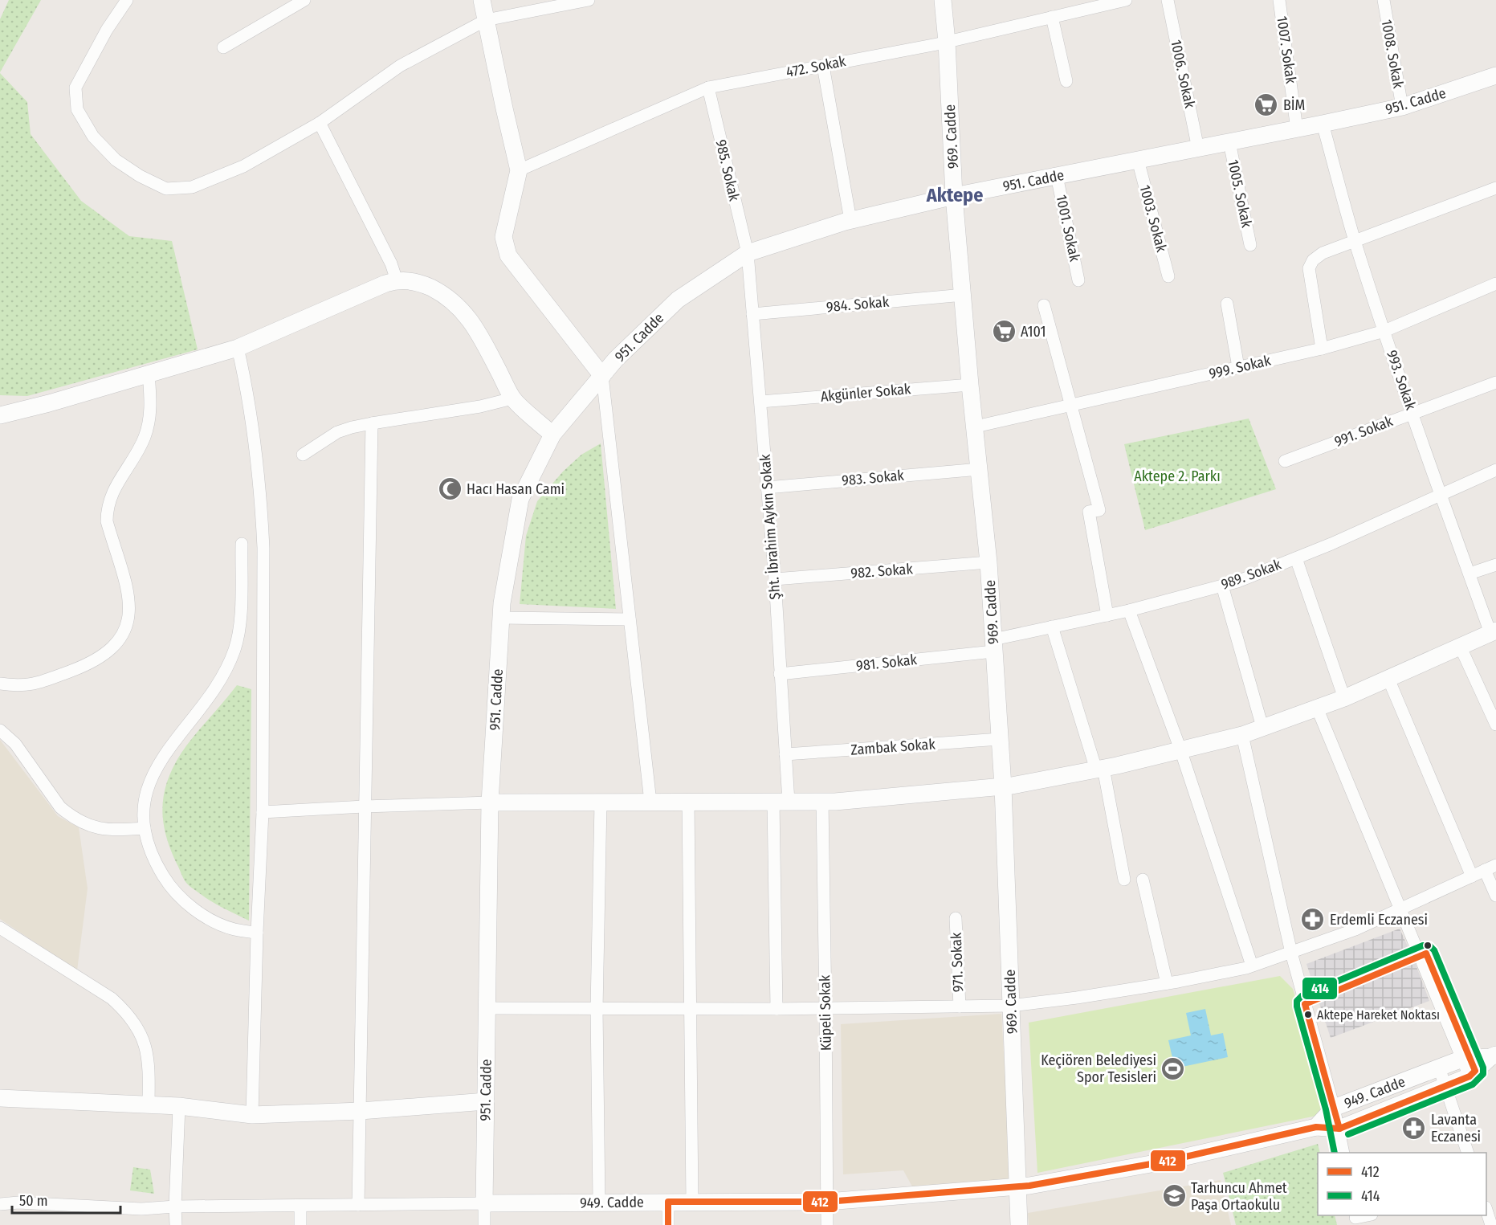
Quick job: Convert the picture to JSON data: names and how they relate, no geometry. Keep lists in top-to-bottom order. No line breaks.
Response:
{"streets":{"street":["1007. Sokak","1008. Sokak","472. Sokak","1006. Sokak","951. Cadde","969. Cadde","985. Sokak","1005. Sokak","1003. Sokak","1001. Sokak","984. Sokak","999. Sokak","993. Sokak","Akgünler Sokak","991. Sokak","983. Sokak","Şht. İbrahim Aykın Sokak","982. Sokak","989. Sokak","981. Sokak","Zambak Sokak","971. Sokak","Küpeli Sokak","949. Cadde"]},"crossings":[["1007. Sokak","951. Cadde"],["1008. Sokak","951. Cadde"],["472. Sokak","969. Cadde"],["472. Sokak","985. Sokak"],["1006. Sokak","951. Cadde"],["951. Cadde","969. Cadde"],["951. Cadde","985. Sokak"],["951. Cadde","1005. Sokak"],["951. Cadde","1003. Sokak"],["951. Cadde","1001. Sokak"],["951. Cadde","993. Sokak"],["951. Cadde","Şht. İbrahim Aykın Sokak"],["951. Cadde","949. Cadde"],["969. Cadde","984. Sokak"],["969. Cadde","999. Sokak"],["969. Cadde","Akgünler Sokak"],["969. Cadde","983. Sokak"],["969. Cadde","982. Sokak"],["969. Cadde","989. Sokak"],["969. Cadde","981. Sokak"],["969. Cadde","Zambak Sokak"],["969. Cadde","949. Cadde"],["985. Sokak","Şht. İbrahim Aykın Sokak"],["984. Sokak","Şht. İbrahim Aykın Sokak"],["999. Sokak","993. Sokak"],["993. Sokak","991. Sokak"],["993. Sokak","989. Sokak"],["Akgünler Sokak","Şht. İbrahim Aykın Sokak"],["983. Sokak","Şht. İbrahim Aykın Sokak"],["Şht. İbrahim Aykın Sokak","982. Sokak"],["Şht. İbrahim Aykın Sokak","981. Sokak"],["Şht. İbrahim Aykın Sokak","Zambak Sokak"],["989. Sokak","981. Sokak"],["Küpeli Sokak","949. Cadde"]],"districts":["Aktepe"],"parks":["Aktepe 2. Parkı"],"places":{"supermarket":["BİM","A101"],"mosque":["Hacı Hasan Cami"],"pharmacy":["Erdemli Eczanesi","Lavanta Eczanesi"],"other":["Aktepe Hareket Noktası"],"sports":["Keçiören Belediyesi Spor Tesisleri"],"school or university":["Tarhuncu Ahmet Paşa Ortaokulu"]},"lines":["transit line 414","transit line 412"],"legend":["412","414"],"scale_bar":"50 m"}
